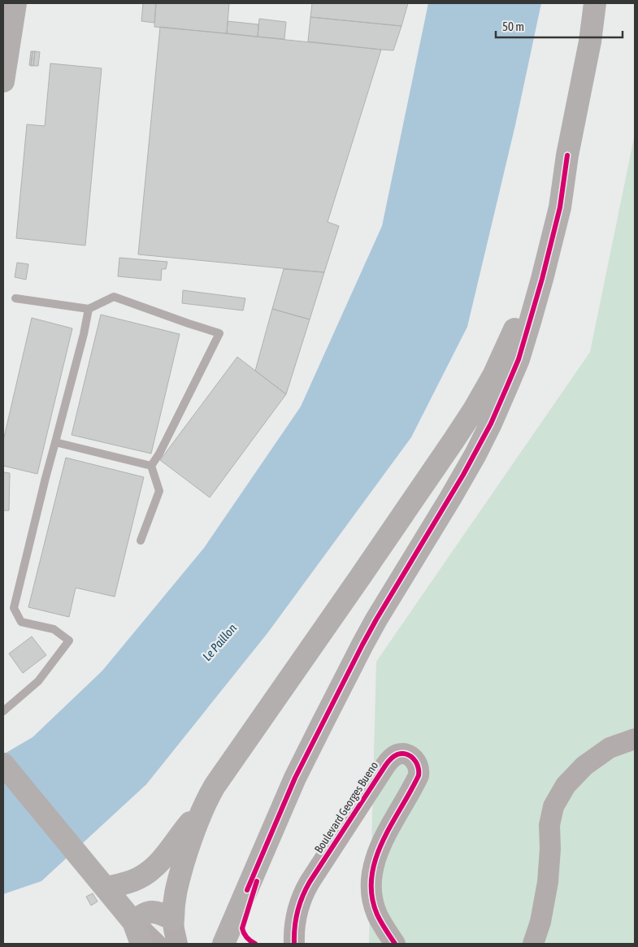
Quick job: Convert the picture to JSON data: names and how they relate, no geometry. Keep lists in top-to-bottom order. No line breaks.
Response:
{"streets":{"street":["Boulevard Georges Bueno"]},"water":["Le Paillon"],"scale_bar":"50 m"}
